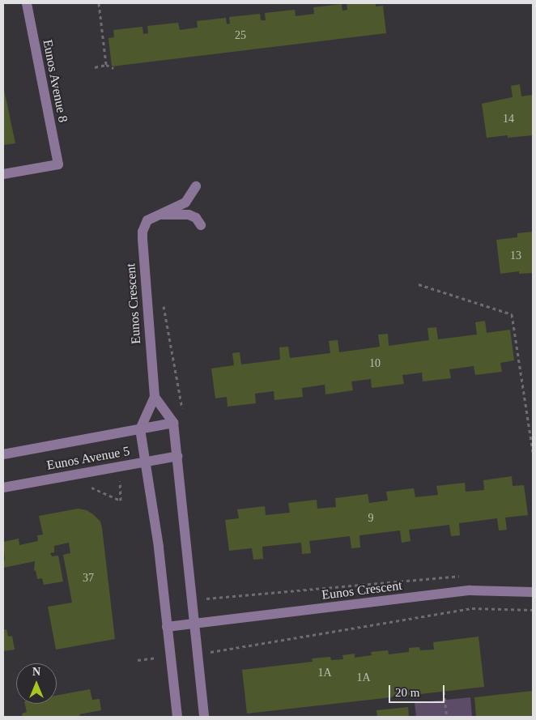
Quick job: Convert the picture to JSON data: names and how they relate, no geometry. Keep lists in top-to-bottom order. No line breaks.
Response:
{"streets":{"street":["Eunos Avenue 8","Eunos Crescent","Eunos Avenue 5"]},"crossings":[["Eunos Crescent","Eunos Avenue 5"]],"house_numbers":["25","14","13","10","9","37","1A","1A"],"scale_bar":"20 m","north":"top"}
